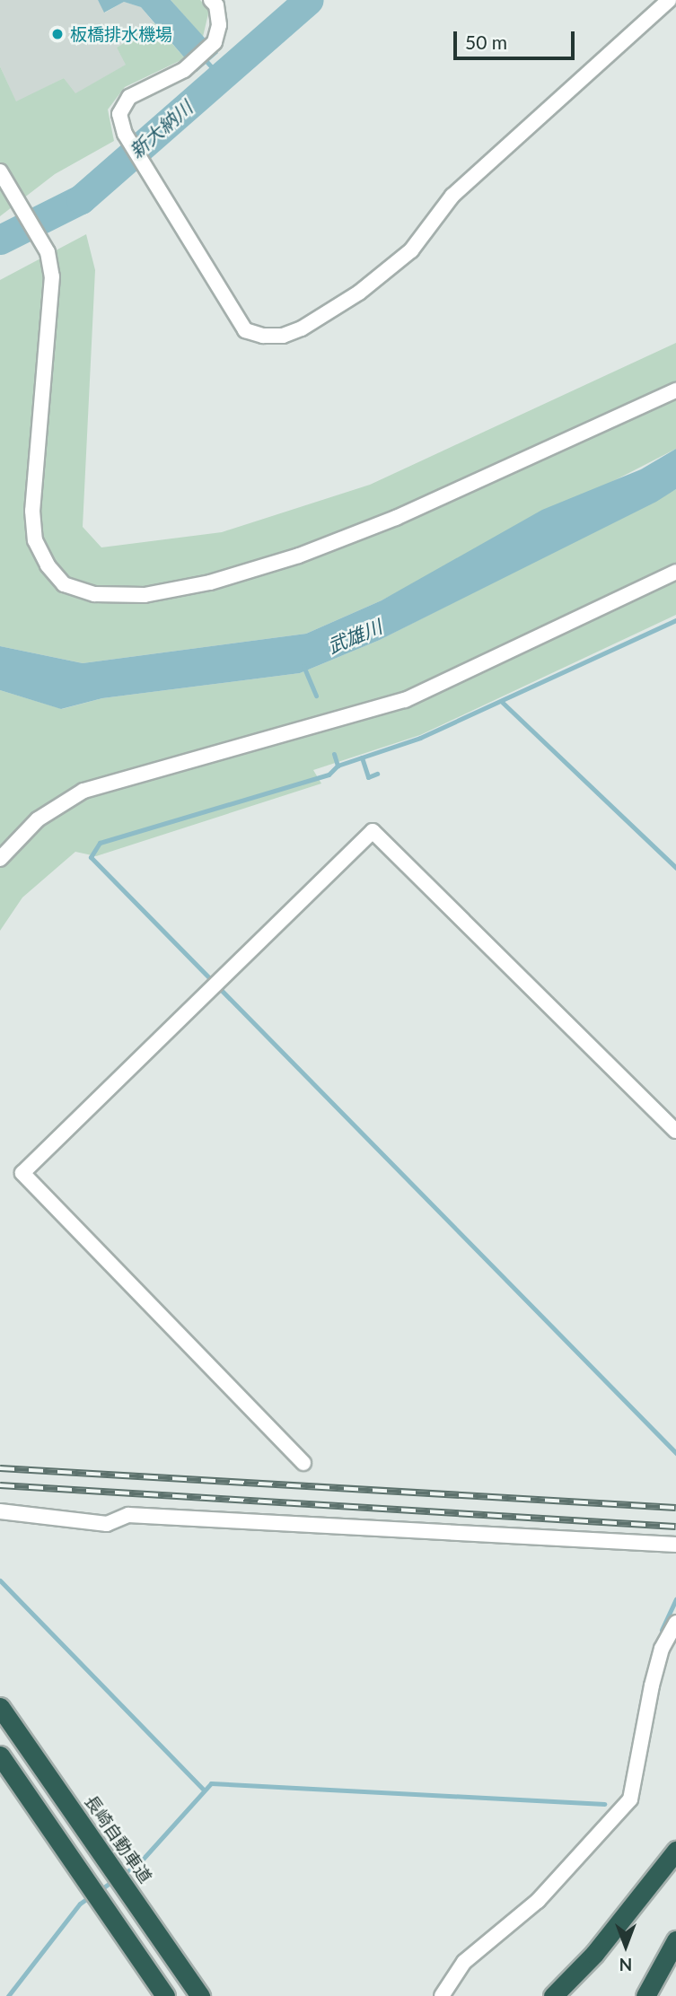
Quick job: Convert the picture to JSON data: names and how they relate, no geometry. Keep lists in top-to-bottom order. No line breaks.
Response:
{"streets":{"highway":["長崎自動車道"]},"water":["新大納川","武雄川"],"places":["板橋排水機場"],"scale_bar":"50 m","north":"bottom"}
